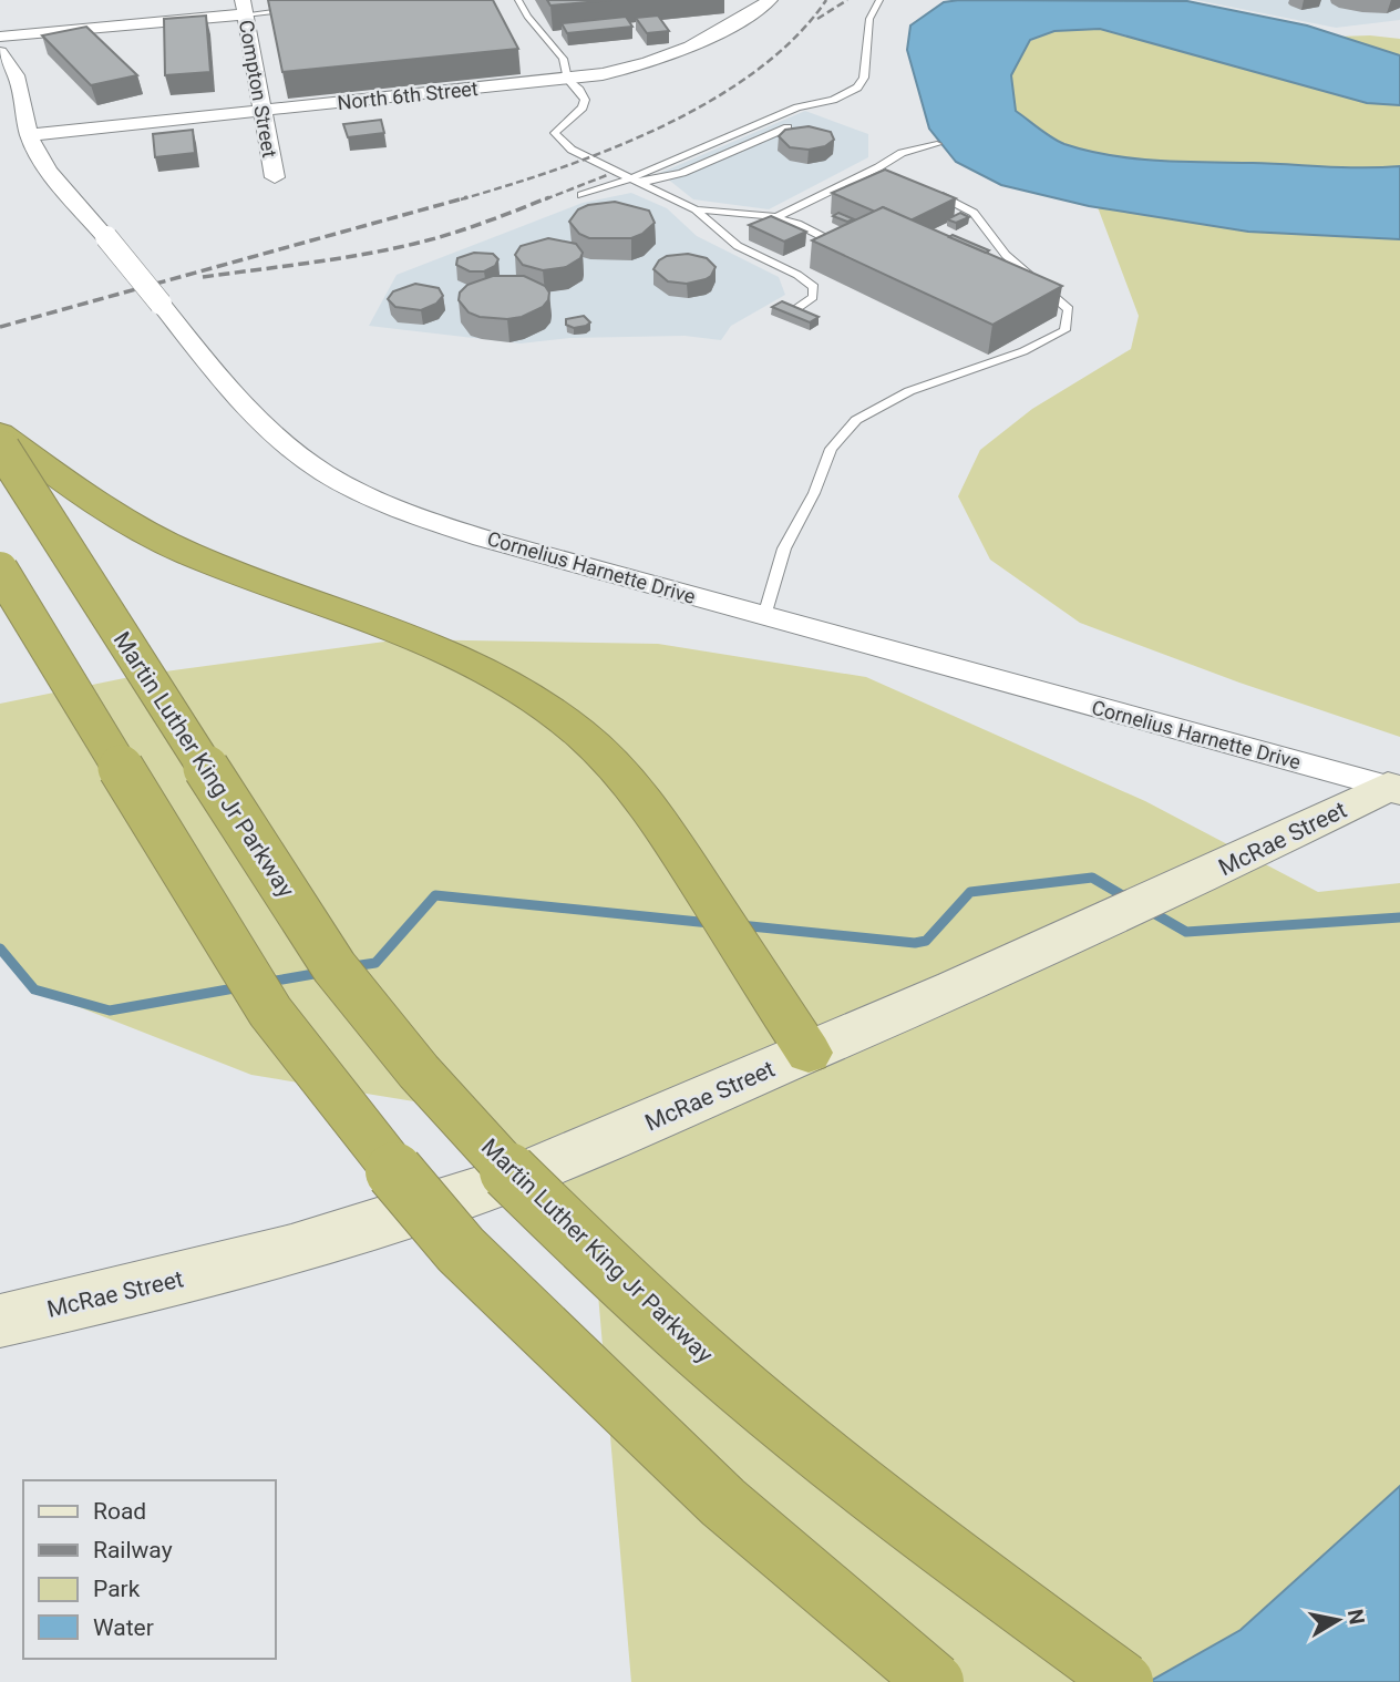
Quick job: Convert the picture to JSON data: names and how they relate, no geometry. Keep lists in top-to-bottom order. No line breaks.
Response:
{"streets":{"highway":["Martin Luther King Jr Parkway"],"main road":["McRae Street"],"street":["Compton Street","North 6th Street","Cornelius Harnette Drive"]},"crossings":[["Compton Street","North 6th Street"],["North 6th Street","Cornelius Harnette Drive"],["Cornelius Harnette Drive","McRae Street"]],"legend":["Road","Railway","Park","Water"],"north":"right"}
